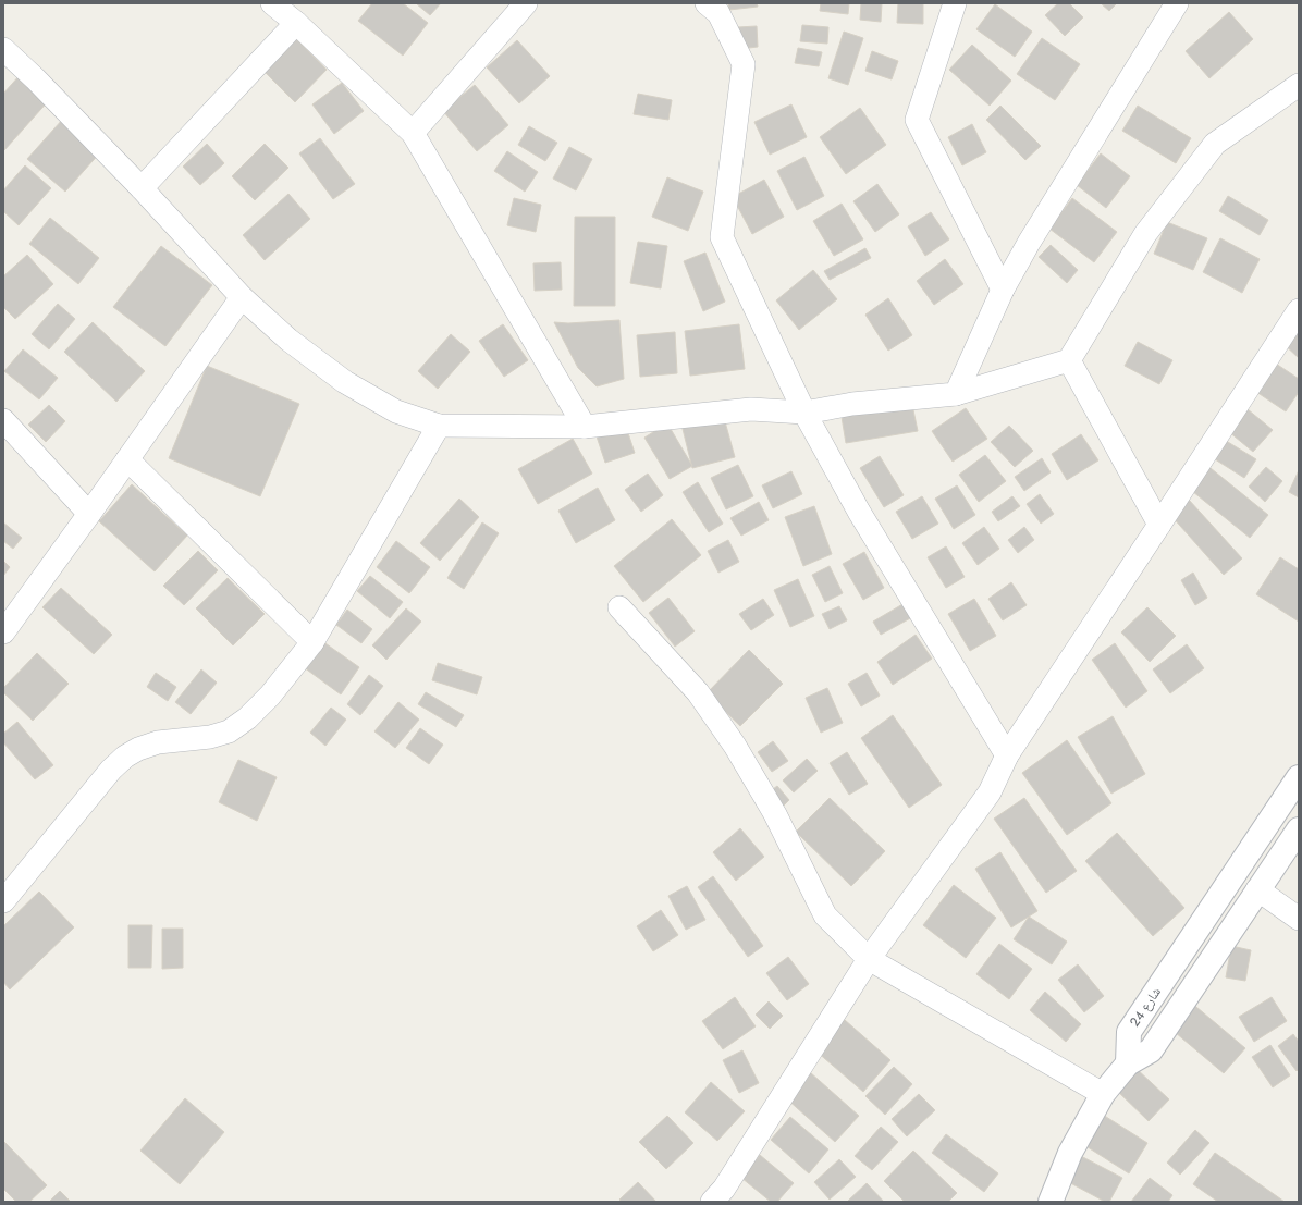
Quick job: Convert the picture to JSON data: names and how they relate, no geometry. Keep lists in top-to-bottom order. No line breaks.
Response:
{"streets":{"street":["شارع 24"]}}
